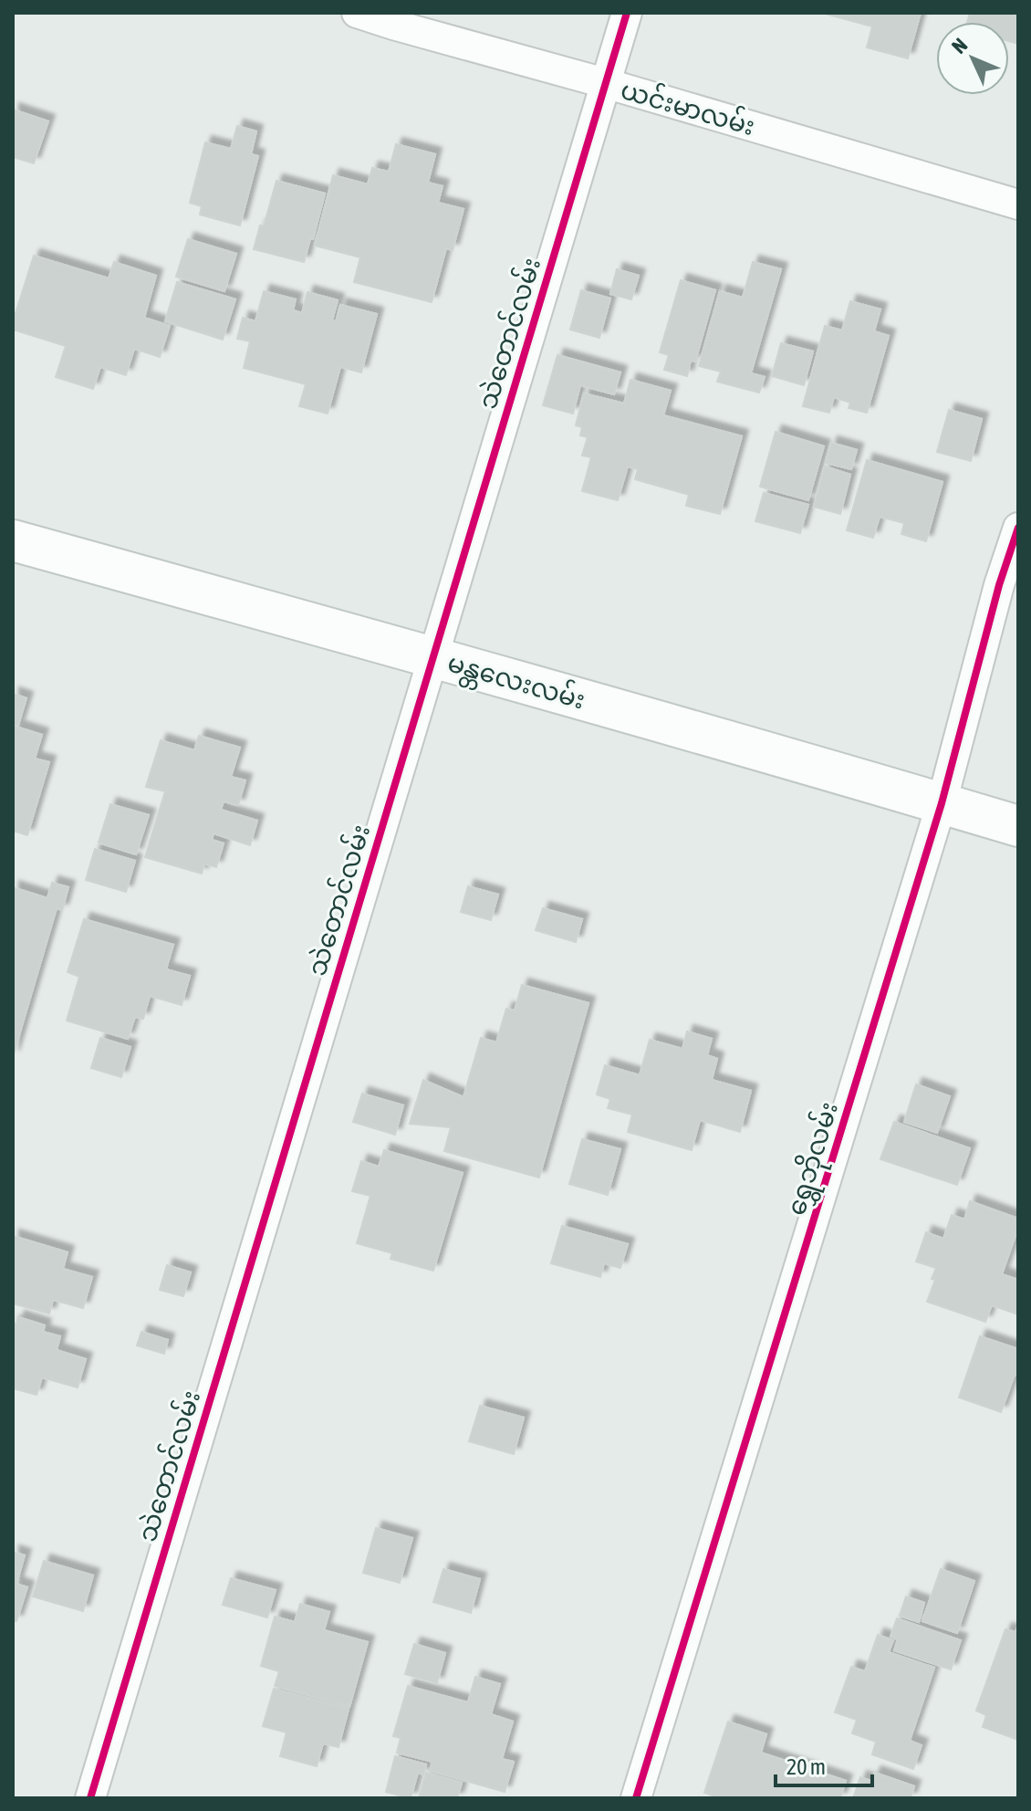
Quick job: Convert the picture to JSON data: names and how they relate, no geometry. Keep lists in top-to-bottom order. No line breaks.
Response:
{"streets":{"main road":["မန္တလေးလမ်း"],"street":["ယင်းမာလမ်း","သဲတောင်လမ်း","ရွှေဘိုလမ်း"]},"crossings":[["ယင်းမာလမ်း","သဲတောင်လမ်း"],["သဲတောင်လမ်း","မန္တလေးလမ်း"],["မန္တလေးလမ်း","ရွှေဘိုလမ်း"]],"scale_bar":"20 m","north":"top left"}
